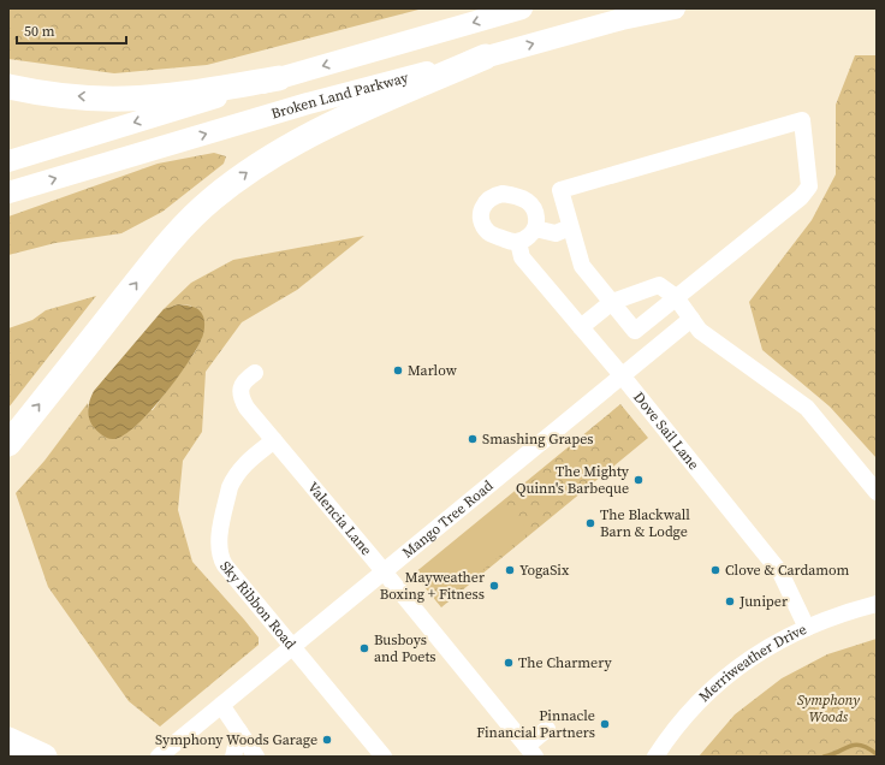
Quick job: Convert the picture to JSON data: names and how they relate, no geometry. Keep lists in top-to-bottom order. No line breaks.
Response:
{"streets":{"main road":["Broken Land Parkway"],"street":["Dove Sail Lane","Valencia Lane","Mango Tree Road","Sky Ribbon Road","Merriweather Drive"]},"crossings":[["Dove Sail Lane","Mango Tree Road"],["Dove Sail Lane","Merriweather Drive"],["Valencia Lane","Mango Tree Road"],["Valencia Lane","Sky Ribbon Road"],["Mango Tree Road","Sky Ribbon Road"]],"parks":["Symphony Woods"],"places":["Marlow","Smashing Grapes","The Mighty Quinn's Barbeque","The Blackwall Barn & Lodge","YogaSix","Clove & Cardamom","Mayweather Boxing + Fitness","Juniper","Busboys and Poets","The Charmery","Pinnacle Financial Partners","Symphony Woods Garage"],"scale_bar":"50 m"}
